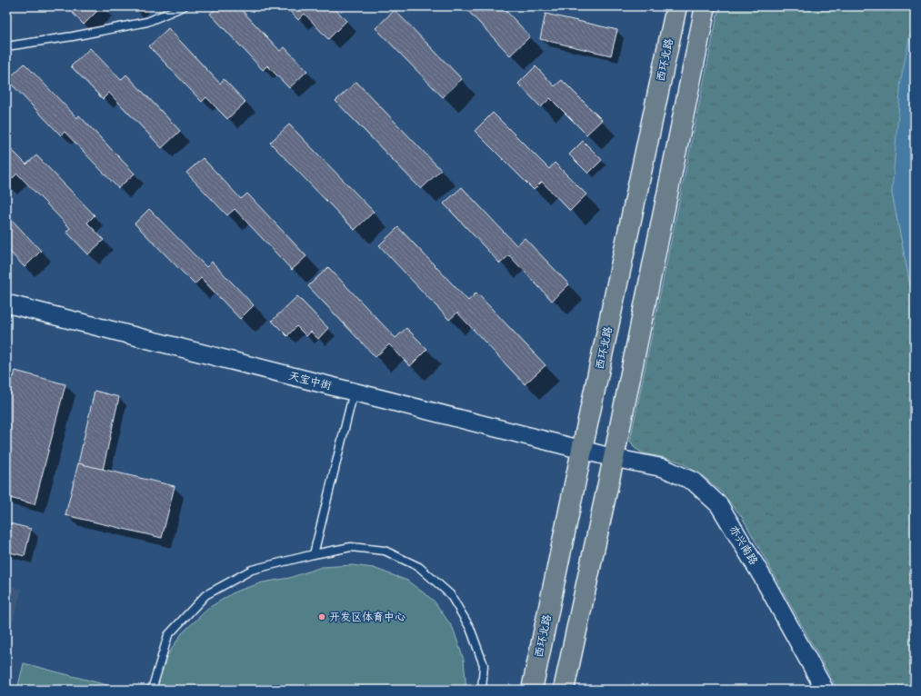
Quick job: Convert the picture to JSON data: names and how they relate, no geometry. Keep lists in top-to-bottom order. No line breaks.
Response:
{"streets":{"main road":["西环北路"],"street":["天宝中街","亦兴南路"]},"crossings":[["西环北路","天宝中街"],["天宝中街","亦兴南路"]],"places":["开发区体育中心"]}
